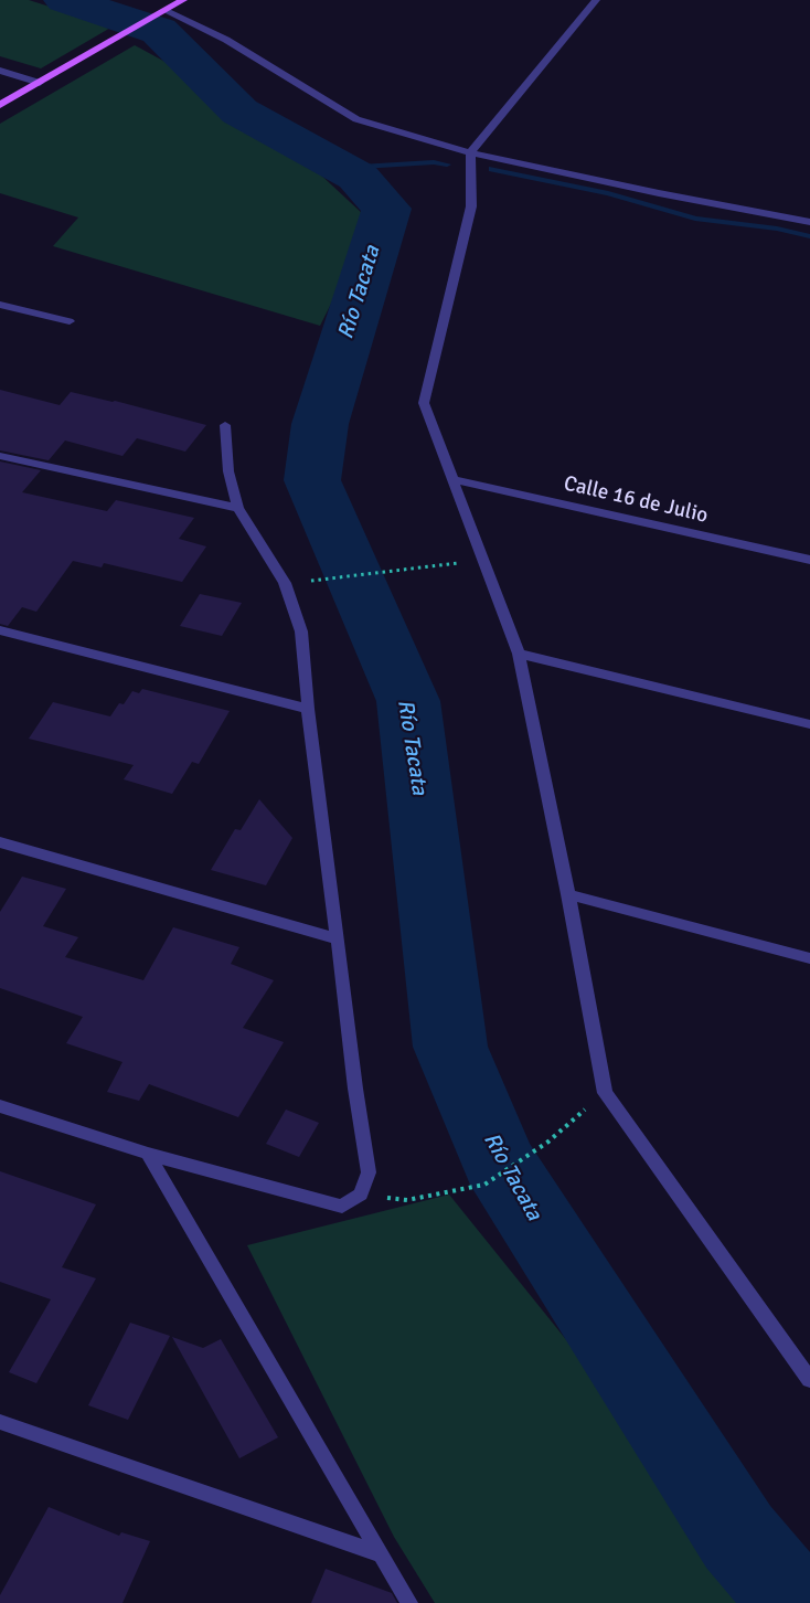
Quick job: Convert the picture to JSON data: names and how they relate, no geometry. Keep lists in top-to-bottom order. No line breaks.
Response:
{"streets":{"street":["Calle 16 de Julio"]},"water":["Río Tacata"]}
